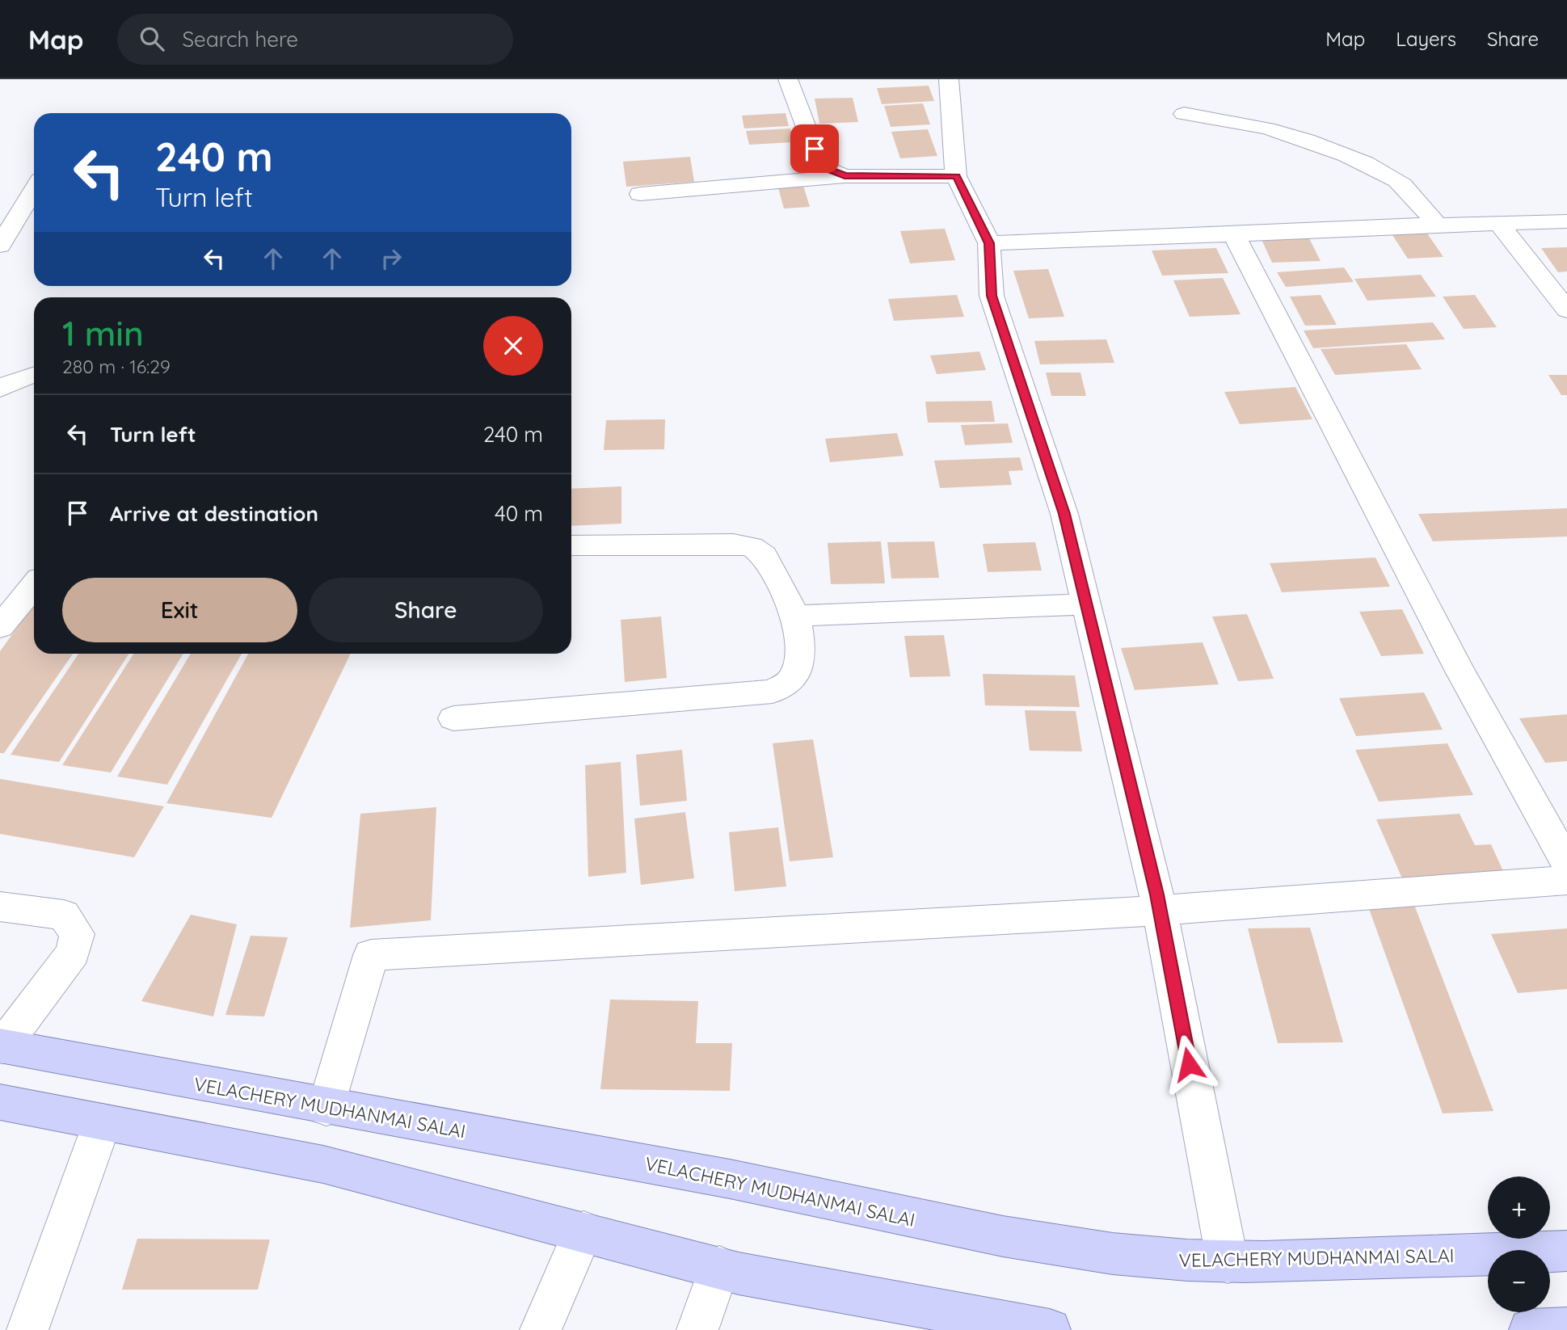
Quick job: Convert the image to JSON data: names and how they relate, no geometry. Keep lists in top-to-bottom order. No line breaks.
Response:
{"streets":{"main road":["VELACHERY MUDHANMAI SALAI"]},"page":{"header":"Map","search":"Search here","nav":["Map","Layers","Share"],"turn":["240 m","Turn left"],"heading":["1 min","280 m · 16:29"],"list":[{"name":"Turn left","value":"240 m"},{"name":"Arrive at destination","value":"40 m"}],"buttons":["Exit","Share"],"map_buttons":["+","−"]}}
